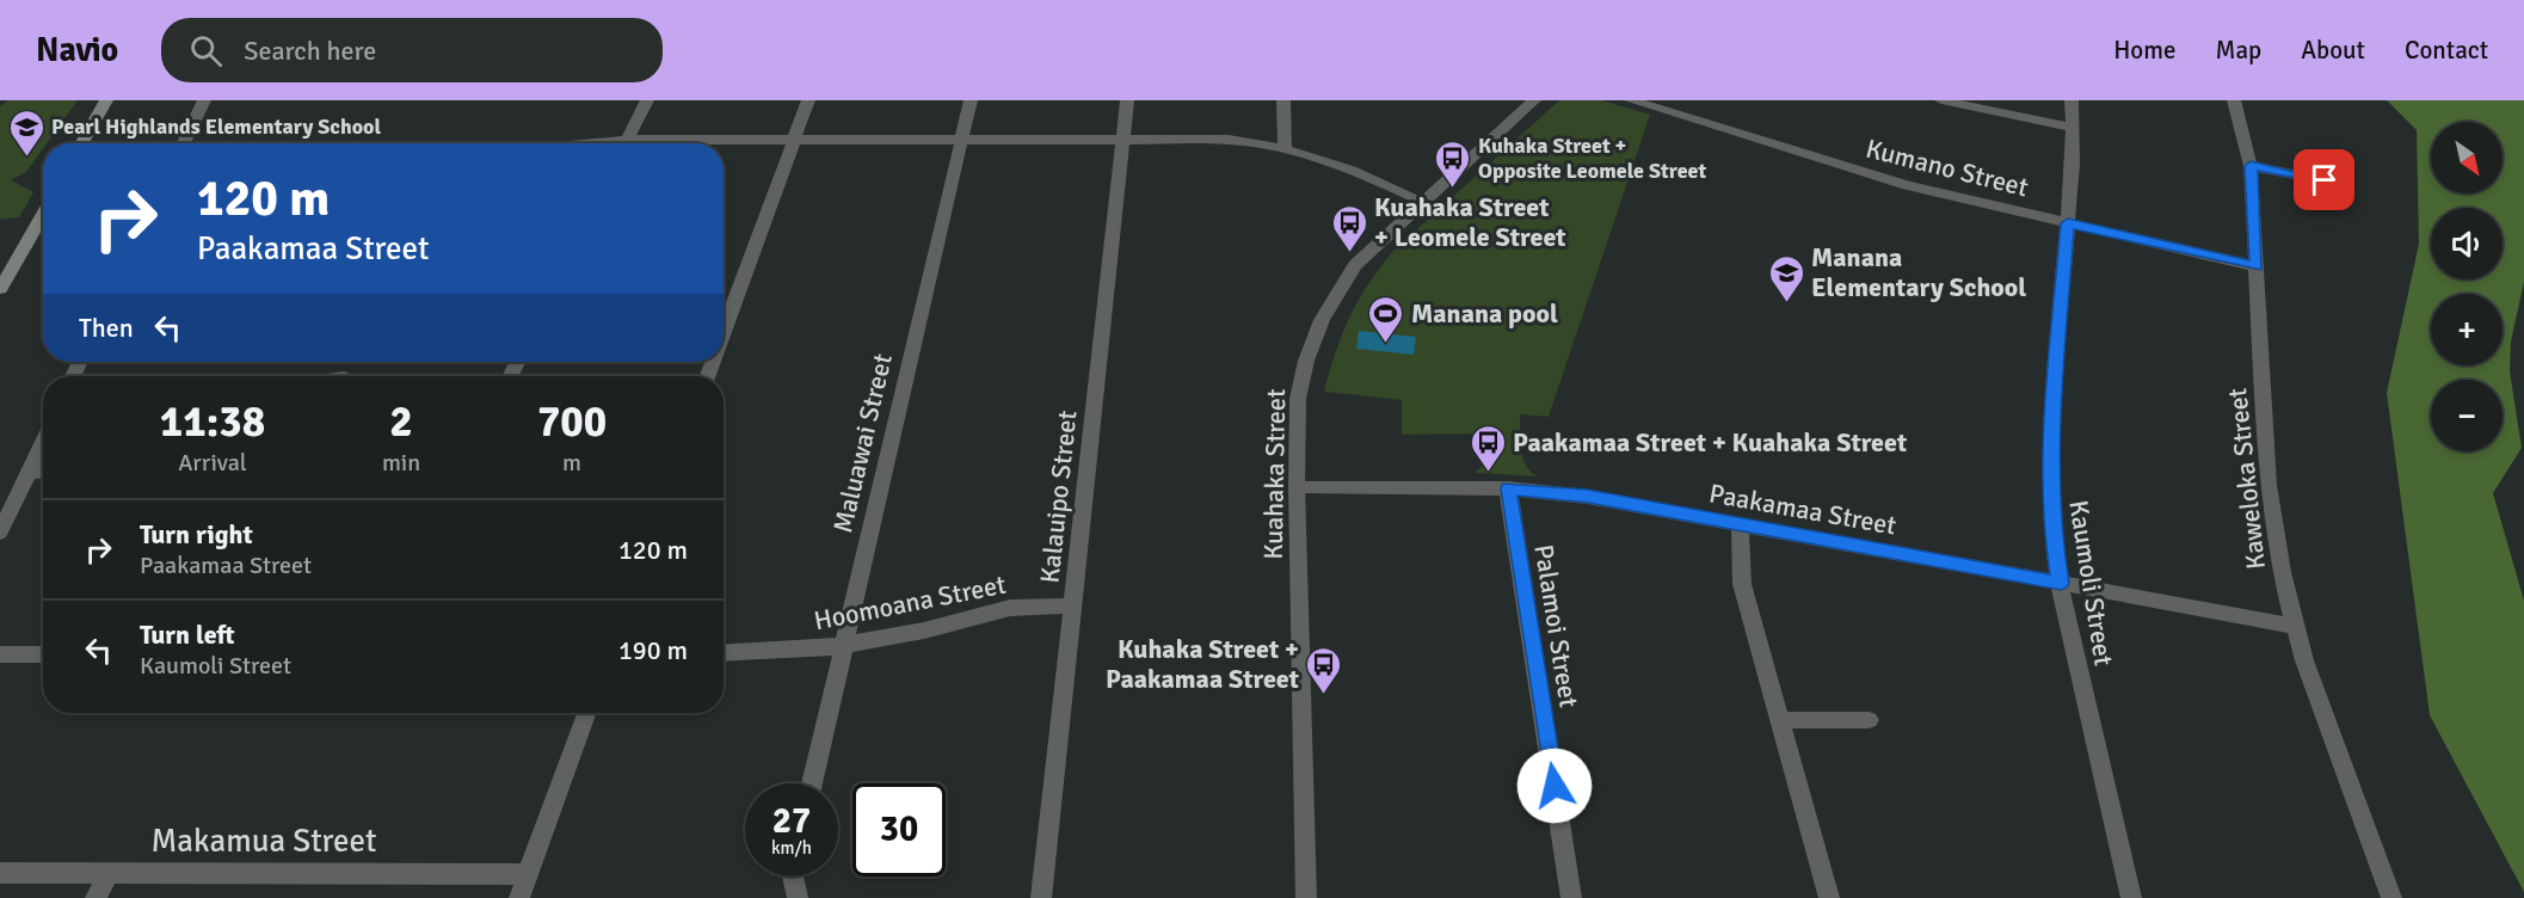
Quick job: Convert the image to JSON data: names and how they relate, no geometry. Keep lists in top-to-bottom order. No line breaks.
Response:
{"streets":{"street":["Kumano Street","Maluawai Street","Kuahaka Street","Kaweloka Street","Kalauipo Street","Paakamaa Street","Kaumoli Street","Hoomoana Street","Palamoi Street","Makamua Street"]},"crossings":[["Kumano Street","Kaweloka Street"],["Kumano Street","Kaumoli Street"],["Maluawai Street","Hoomoana Street"],["Kuahaka Street","Paakamaa Street"],["Kaweloka Street","Paakamaa Street"],["Kalauipo Street","Hoomoana Street"],["Paakamaa Street","Kaumoli Street"],["Paakamaa Street","Palamoi Street"]],"places":{"school or university":["Pearl Highlands Elementary School","Manana Elementary School"],"bus stop":["Kuhaka Street + Opposite Leomele Street","Kuahaka Street + Leomele Street","Paakamaa Street + Kuahaka Street","Kuhaka Street + Paakamaa Street"],"sports":["Manana pool"]},"north":"bottom right","page":{"header":"Navio","search":"Search here","nav":["Home","Map","About","Contact"],"map_buttons":["+","−"],"turn":["120 m","Paakamaa Street"],"then":"Then","eta":["11:38","Arrival","2","min","700","m"],"list":[{"name":"Turn right","note":"Paakamaa Street","value":"120 m"},{"name":"Turn left","note":"Kaumoli Street","value":"190 m"}],"speed":"27 km/h","limit":"30"}}
